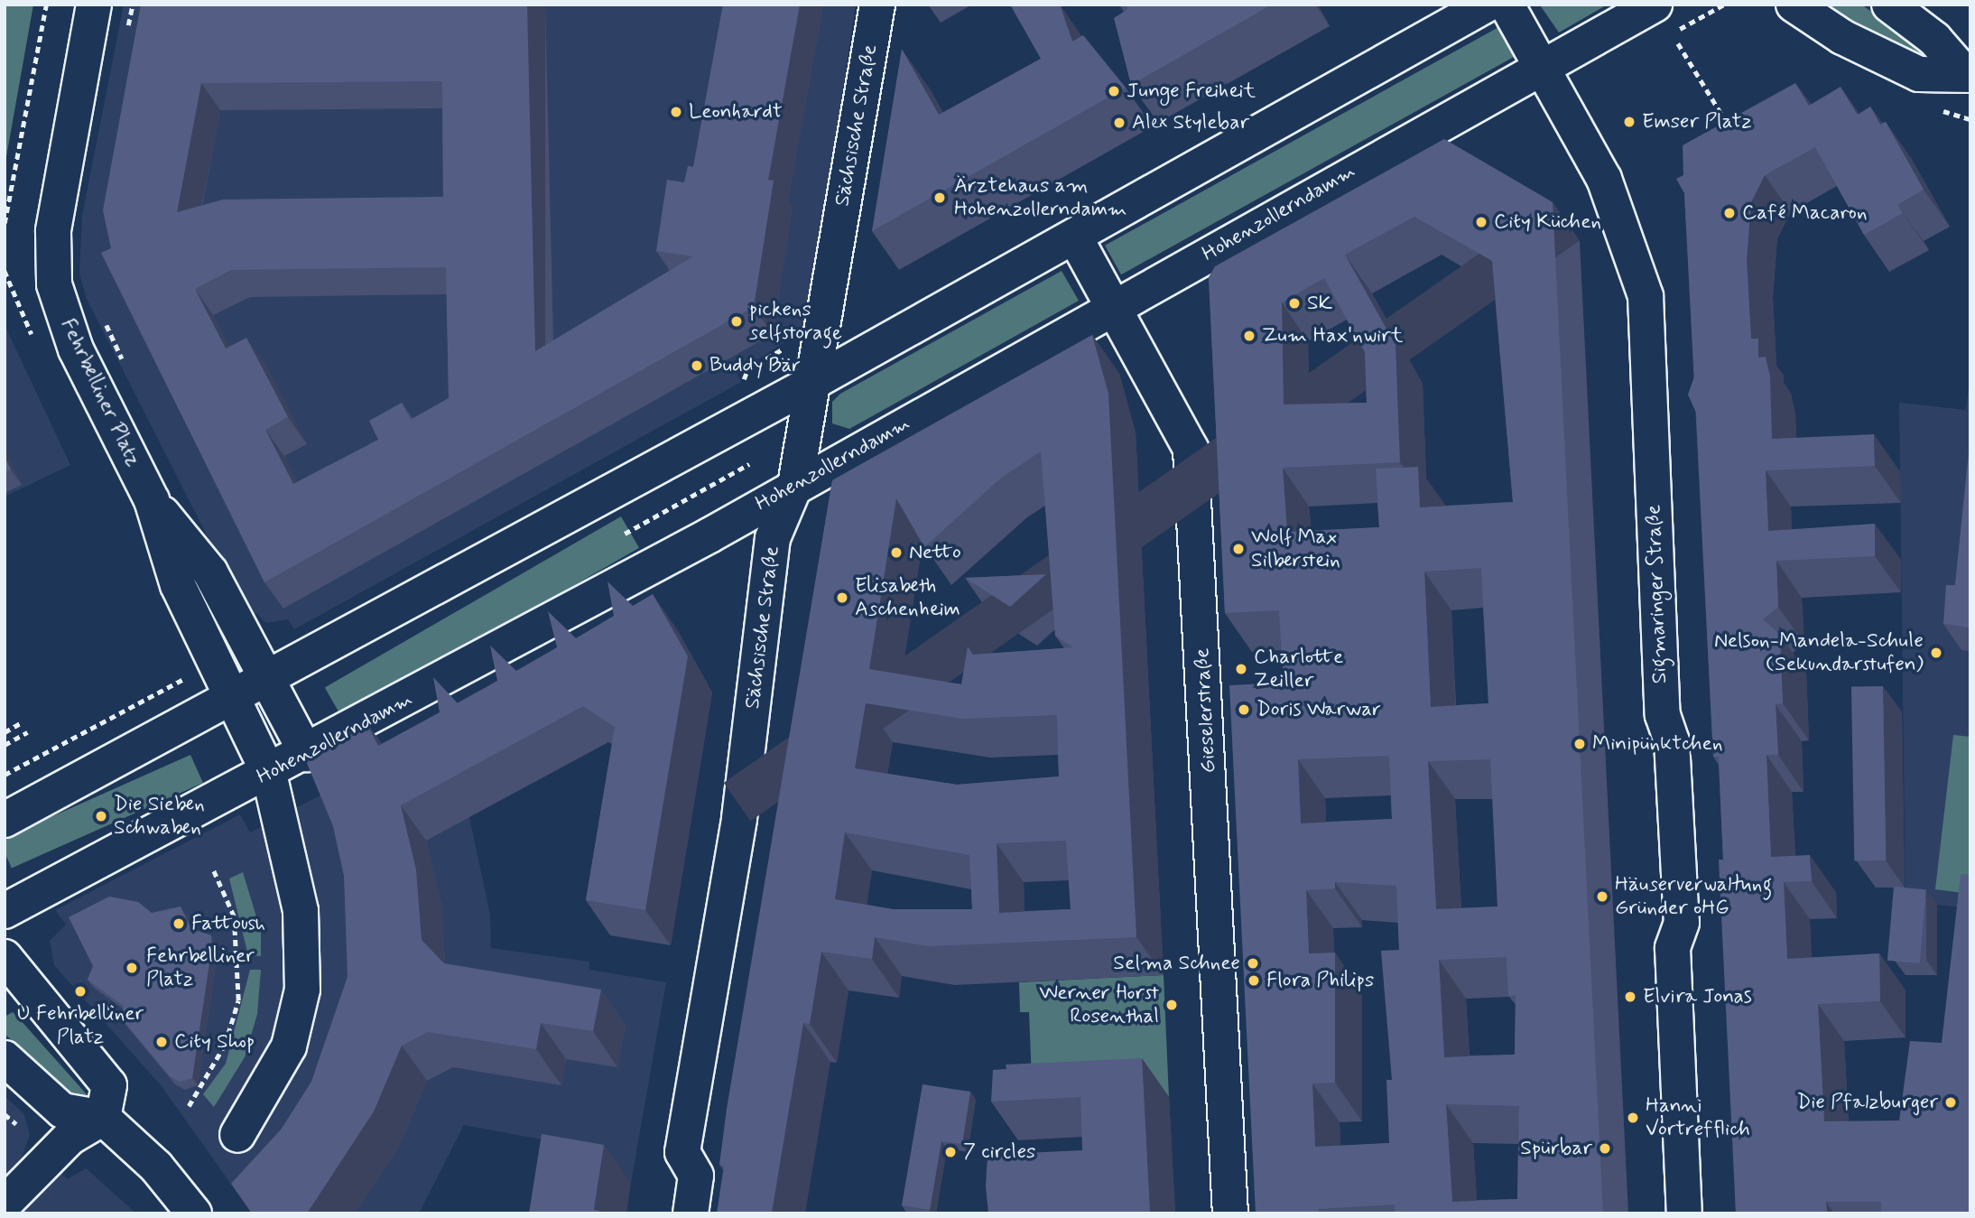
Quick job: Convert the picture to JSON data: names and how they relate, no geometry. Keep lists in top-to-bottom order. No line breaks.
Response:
{"streets":{"street":["Sächsische Straße","Hohenzollerndamm","Fehrbelliner Platz","Sigmaringer Straße","Gieselerstraße"]},"crossings":[["Sächsische Straße","Hohenzollerndamm"],["Hohenzollerndamm","Fehrbelliner Platz"],["Hohenzollerndamm","Sigmaringer Straße"],["Hohenzollerndamm","Gieselerstraße"]],"places":["Junge Freiheit","Leonhardt","Emser Platz","Alex Stylebar","Ärztehaus am Hohenzollerndamm","Café Macaron","City Küchen","SK","pickens selfstorage","Zum Hax'nwirt","Buddy Bär","Wolf Max Silberstein","Netto","Elisabeth Aschenheim","Nelson-Mandela-Schule (Sekundarstufen)","Charlotte Zeiller","Doris Warwar","Minipünktchen","Die Sieben Schwaben","Häuserverwaltung Gründer oHG","Fattoush","Selma Schnee","Fehrbelliner Platz","Flora Philips","U Fehrbelliner Platz","Elvira Jonas","Werner Horst Rosenthal","City Shop","Die Pfalzburger","Hanni Vortrefflich","Spürbar","7 circles"]}
